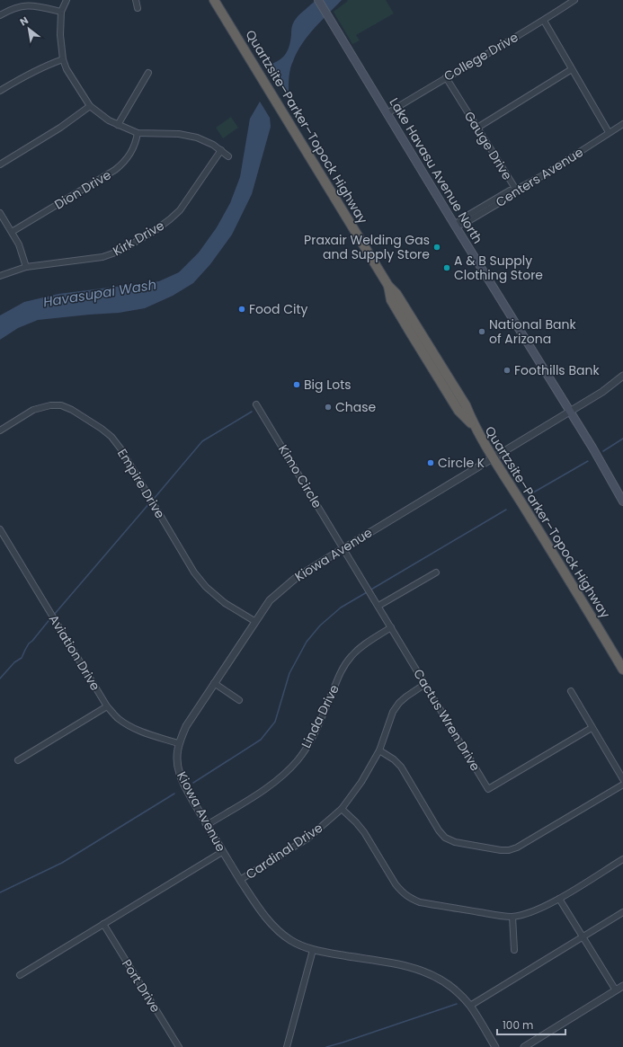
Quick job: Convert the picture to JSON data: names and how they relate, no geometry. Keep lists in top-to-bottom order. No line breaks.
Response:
{"streets":{"highway":["Quartzsite–Parker–Topock Highway"],"main road":["Lake Havasu Avenue North"],"street":["College Drive","Gauge Drive","Centers Avenue","Dion Drive","Kirk Drive","Kimo Circle","Empire Drive","Kiowa Avenue","Aviation Drive","Linda Drive","Cactus Wren Drive","Cardinal Drive","Port Drive"]},"crossings":[["College Drive","Gauge Drive"],["College Drive","Lake Havasu Avenue North"],["Quartzsite–Parker–Topock Highway","Kiowa Avenue"],["Gauge Drive","Centers Avenue"],["Lake Havasu Avenue North","Centers Avenue"],["Lake Havasu Avenue North","Kiowa Avenue"],["Kimo Circle","Kiowa Avenue"],["Kimo Circle","Cactus Wren Drive"],["Empire Drive","Kiowa Avenue"],["Kiowa Avenue","Aviation Drive"],["Kiowa Avenue","Linda Drive"],["Kiowa Avenue","Cactus Wren Drive"],["Kiowa Avenue","Cardinal Drive"],["Linda Drive","Cactus Wren Drive"],["Cactus Wren Drive","Cardinal Drive"]],"water":["Havasupai Wash"],"places":["Praxair Welding Gas and Supply Store","A & B Supply Clothing Store","Food City","National Bank of Arizona","Foothills Bank","Big Lots","Chase","Circle K"],"scale_bar":"100 m","north":"top left"}
